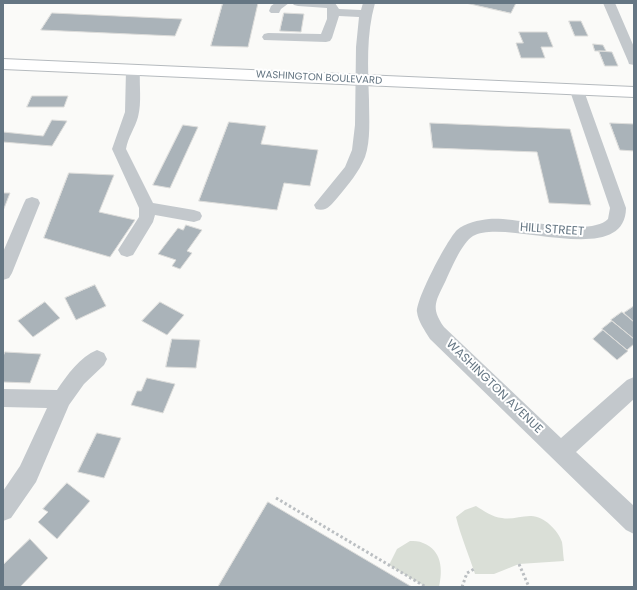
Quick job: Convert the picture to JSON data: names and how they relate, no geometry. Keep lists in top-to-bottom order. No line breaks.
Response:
{"streets":{"main road":["WASHINGTON BOULEVARD"],"street":["HILL STREET","WASHINGTON AVENUE"]},"crossings":[["WASHINGTON BOULEVARD","HILL STREET"],["HILL STREET","WASHINGTON AVENUE"]]}
